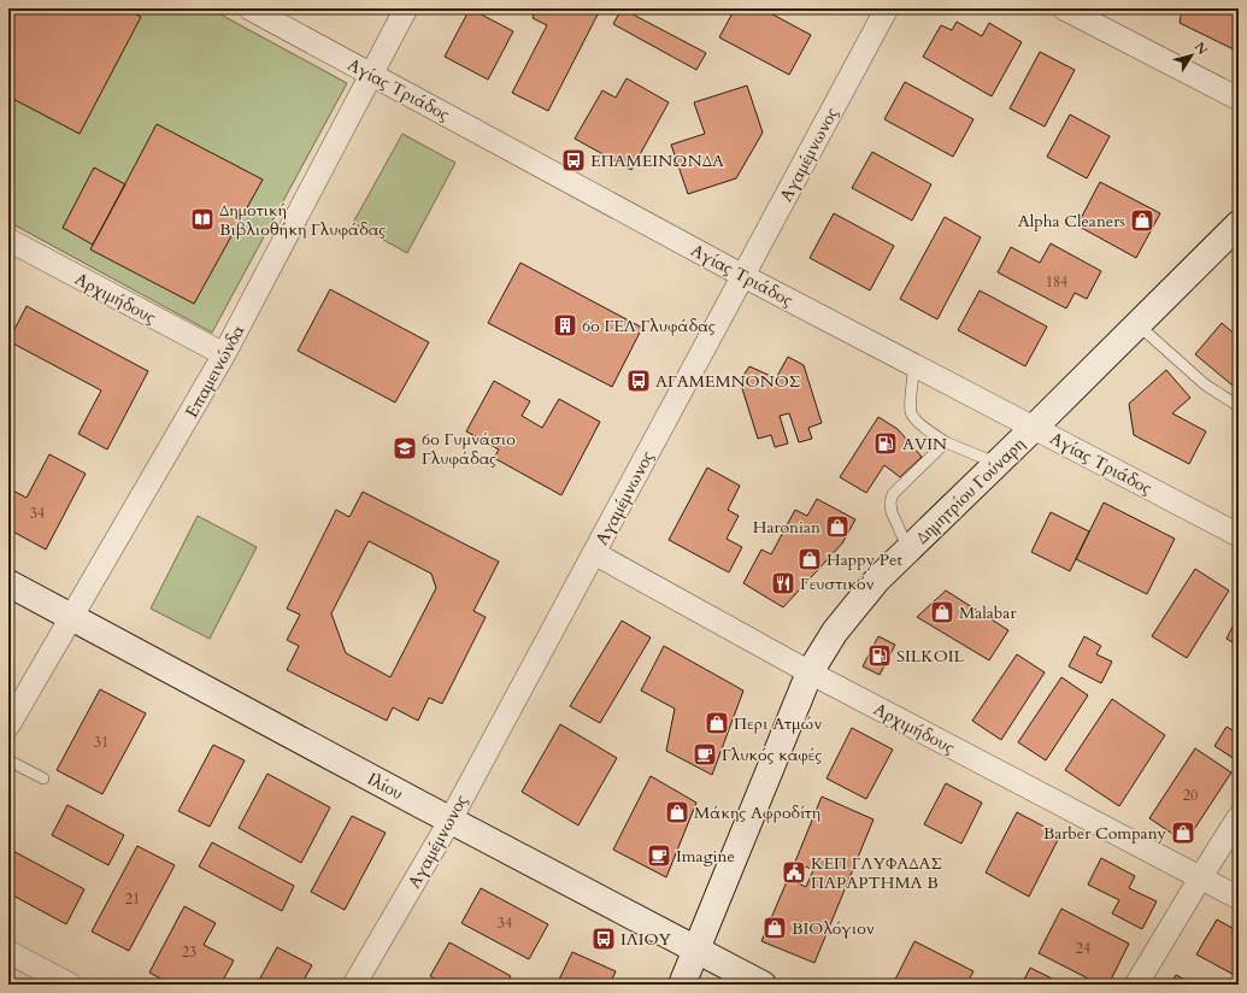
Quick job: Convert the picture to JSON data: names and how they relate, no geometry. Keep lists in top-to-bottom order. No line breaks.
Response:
{"streets":{"main road":["Δημητρίου Γούναρη","Ιλίου"],"street":["Αγίας Τριάδος","Αγαμέμνωνος","Αρχιμήδους","Επαμεινώνδα"]},"crossings":[["Αγίας Τριάδος","Αγαμέμνωνος"],["Αγίας Τριάδος","Επαμεινώνδα"],["Αγίας Τριάδος","Δημητρίου Γούναρη"],["Αγαμέμνωνος","Αρχιμήδους"],["Αγαμέμνωνος","Ιλίου"],["Αρχιμήδους","Επαμεινώνδα"],["Αρχιμήδους","Δημητρίου Γούναρη"],["Επαμεινώνδα","Ιλίου"],["Δημητρίου Γούναρη","Ιλίου"]],"places":{"bus stop":["ΕΠΑΜΕΙΝΩΝΔΑ","ΑΓΑΜΕΜΝΟΝΟΣ","ΙΛΙΟΥ"],"library":["Δημοτική Βιβλιοθήκη Γλυφάδας"],"shop":["Alpha Cleaners","Haronian","Happy Pet","Malabar","Περι Ατμών","Μάκης Αφροδίτη","Barber Company","ΒΙΟλόγιον"],"building":["6ο ΓΕΛ Γλυφάδας"],"fuel station":["AVIN","SILKOIL"],"school or university":["6ο Γυμνάσιο Γλυφάδας"],"restaurant":["Γευστικόν"],"cafe":["Γλυκός καφές","Imagine"],"public building":["ΚΕΠ ΓΛΥΦΑΔΑΣ ΠΑΡΑΡΤΗΜΑ Β"]},"house_numbers":["184","34","31","20","21","34","24","23"],"north":"top right"}
